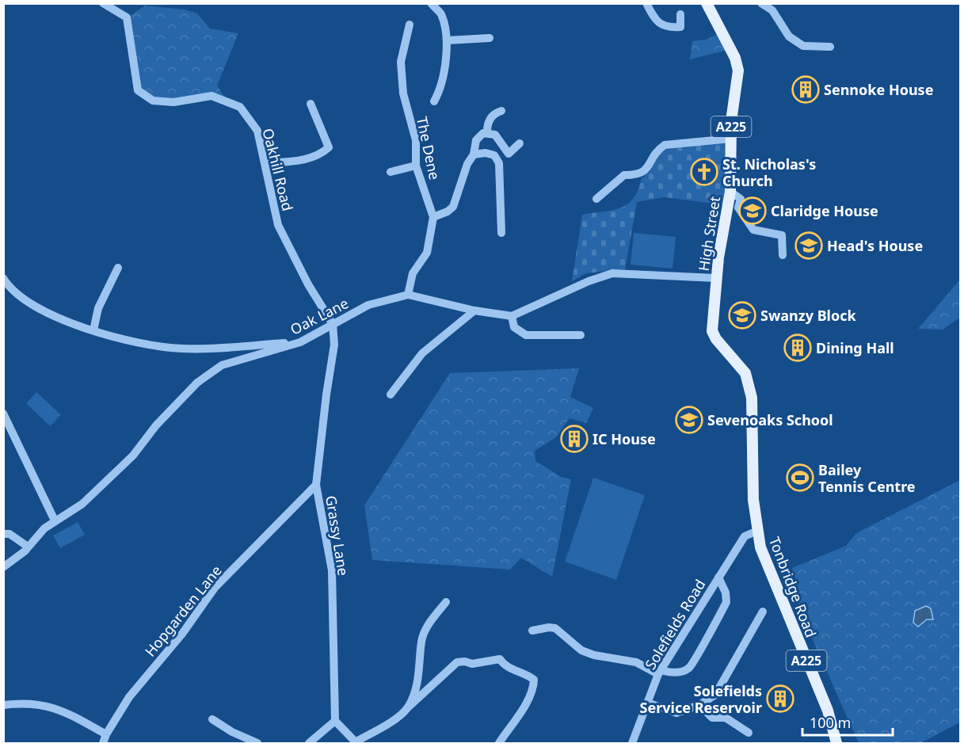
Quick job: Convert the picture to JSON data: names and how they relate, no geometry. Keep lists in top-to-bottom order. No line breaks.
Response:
{"streets":{"main road":["A225","High Street","Tonbridge Road"],"street":["The Dene","Oakhill Road","Oak Lane","Grassy Lane","Hopgarden Lane","Solefields Road"]},"crossings":[["The Dene","Oak Lane"],["Oakhill Road","Oak Lane"],["Oakhill Road","Grassy Lane"],["High Street","Tonbridge Road"],["Oak Lane","Grassy Lane"],["Grassy Lane","Hopgarden Lane"],["Tonbridge Road","Solefields Road"]],"places":{"building":["Sennoke House","Dining Hall","IC House","Solefields Service Reservoir"],"church":["St. Nicholas's Church"],"school or university":["Claridge House","Head's House","Swanzy Block","Sevenoaks School"],"sports":["Bailey Tennis Centre"]},"scale_bar":"100 m"}
